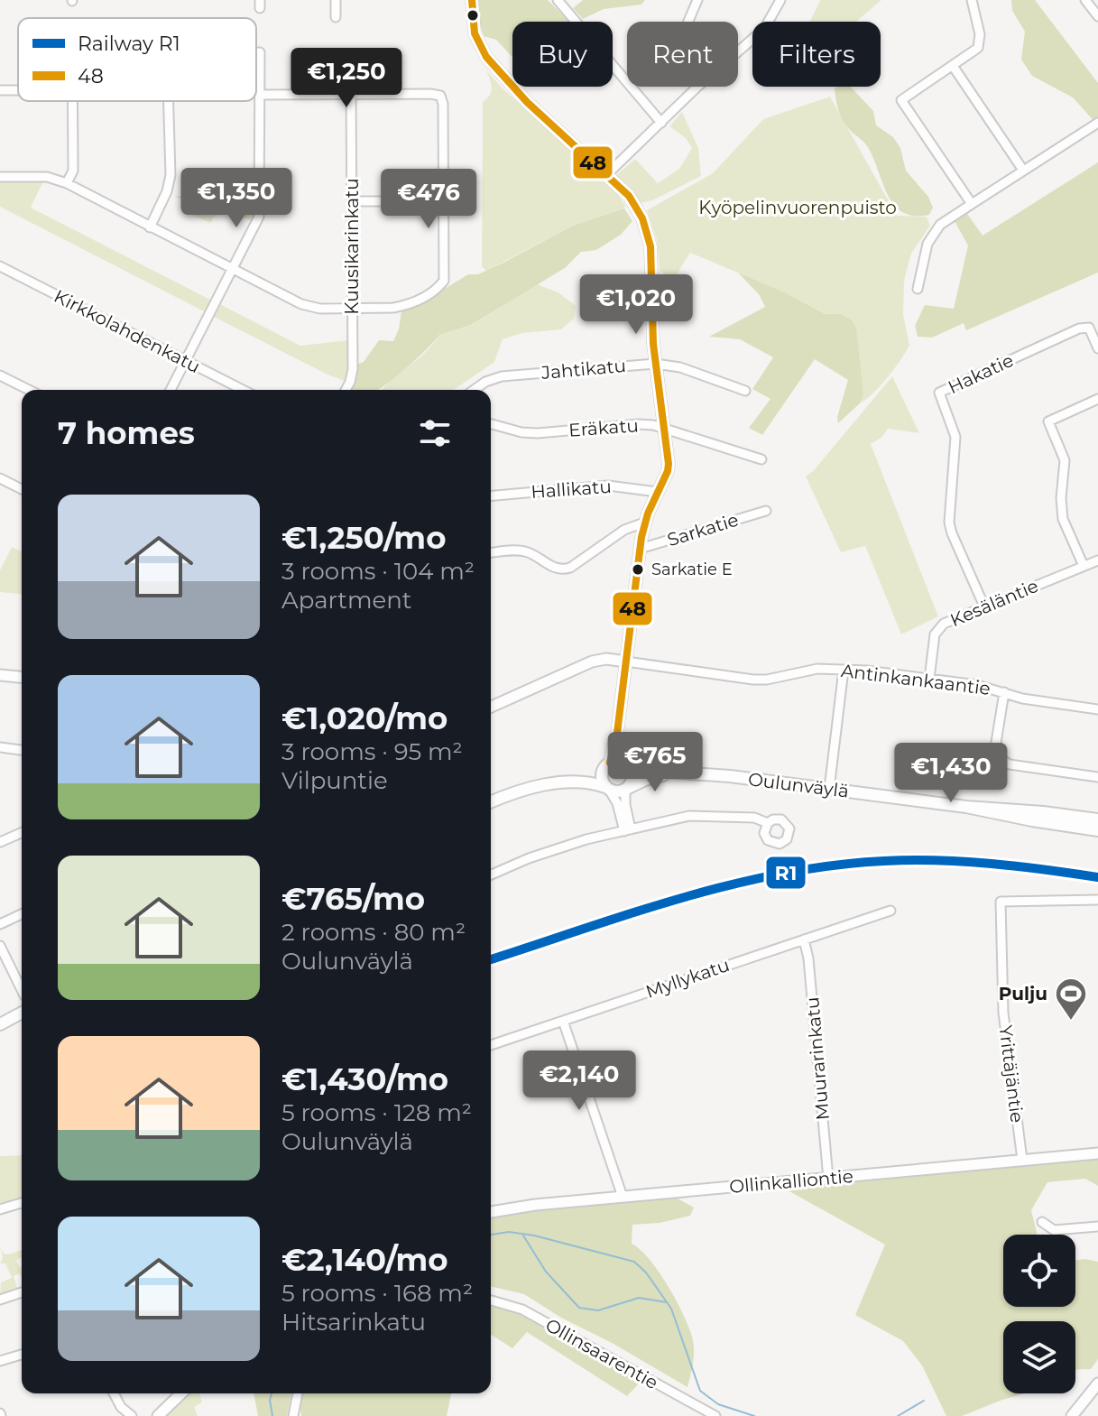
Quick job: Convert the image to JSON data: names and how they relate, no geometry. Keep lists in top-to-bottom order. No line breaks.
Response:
{"streets":{"main road":["Oulunväylä"],"street":["Kuusikarinkatu","Kirkkolahdenkatu","Jahtikatu","Hakatie","Eräkatu","Hallikatu","Sarkatie","Kesäläntie","Antinkankaantie","Myllykatu","Muurarinkatu","Yrittäjäntie","Ollinkalliontie","Ollinsaarentie"]},"crossings":[["Hakatie","Kesäläntie"],["Kesäläntie","Antinkankaantie"],["Myllykatu","Muurarinkatu"],["Muurarinkatu","Ollinkalliontie"],["Yrittäjäntie","Ollinkalliontie"]],"parks":["Kyöpelinvuorenpuisto"],"places":{"other":["Sarkatie E"],"sports":["Pulju"]},"lines":["transit line 48","rail line R1"],"legend":["Railway R1","48"],"page":{"chip":["Buy","Rent","Filters"],"price":["€1,250","€1,350","€476","€1,020","€765","€1,430","€2,140"],"heading":"7 homes","list":[{"name":"€1,250/mo","note":"3 rooms · 104 m² · Apartment"},{"name":"€1,020/mo","note":"3 rooms · 95 m² · Vilpuntie"},{"name":"€765/mo","note":"2 rooms · 80 m² · Oulunväylä"},{"name":"€1,430/mo","note":"5 rooms · 128 m² · Oulunväylä"},{"name":"€2,140/mo","note":"5 rooms · 168 m² · Hitsarinkatu"}]}}
